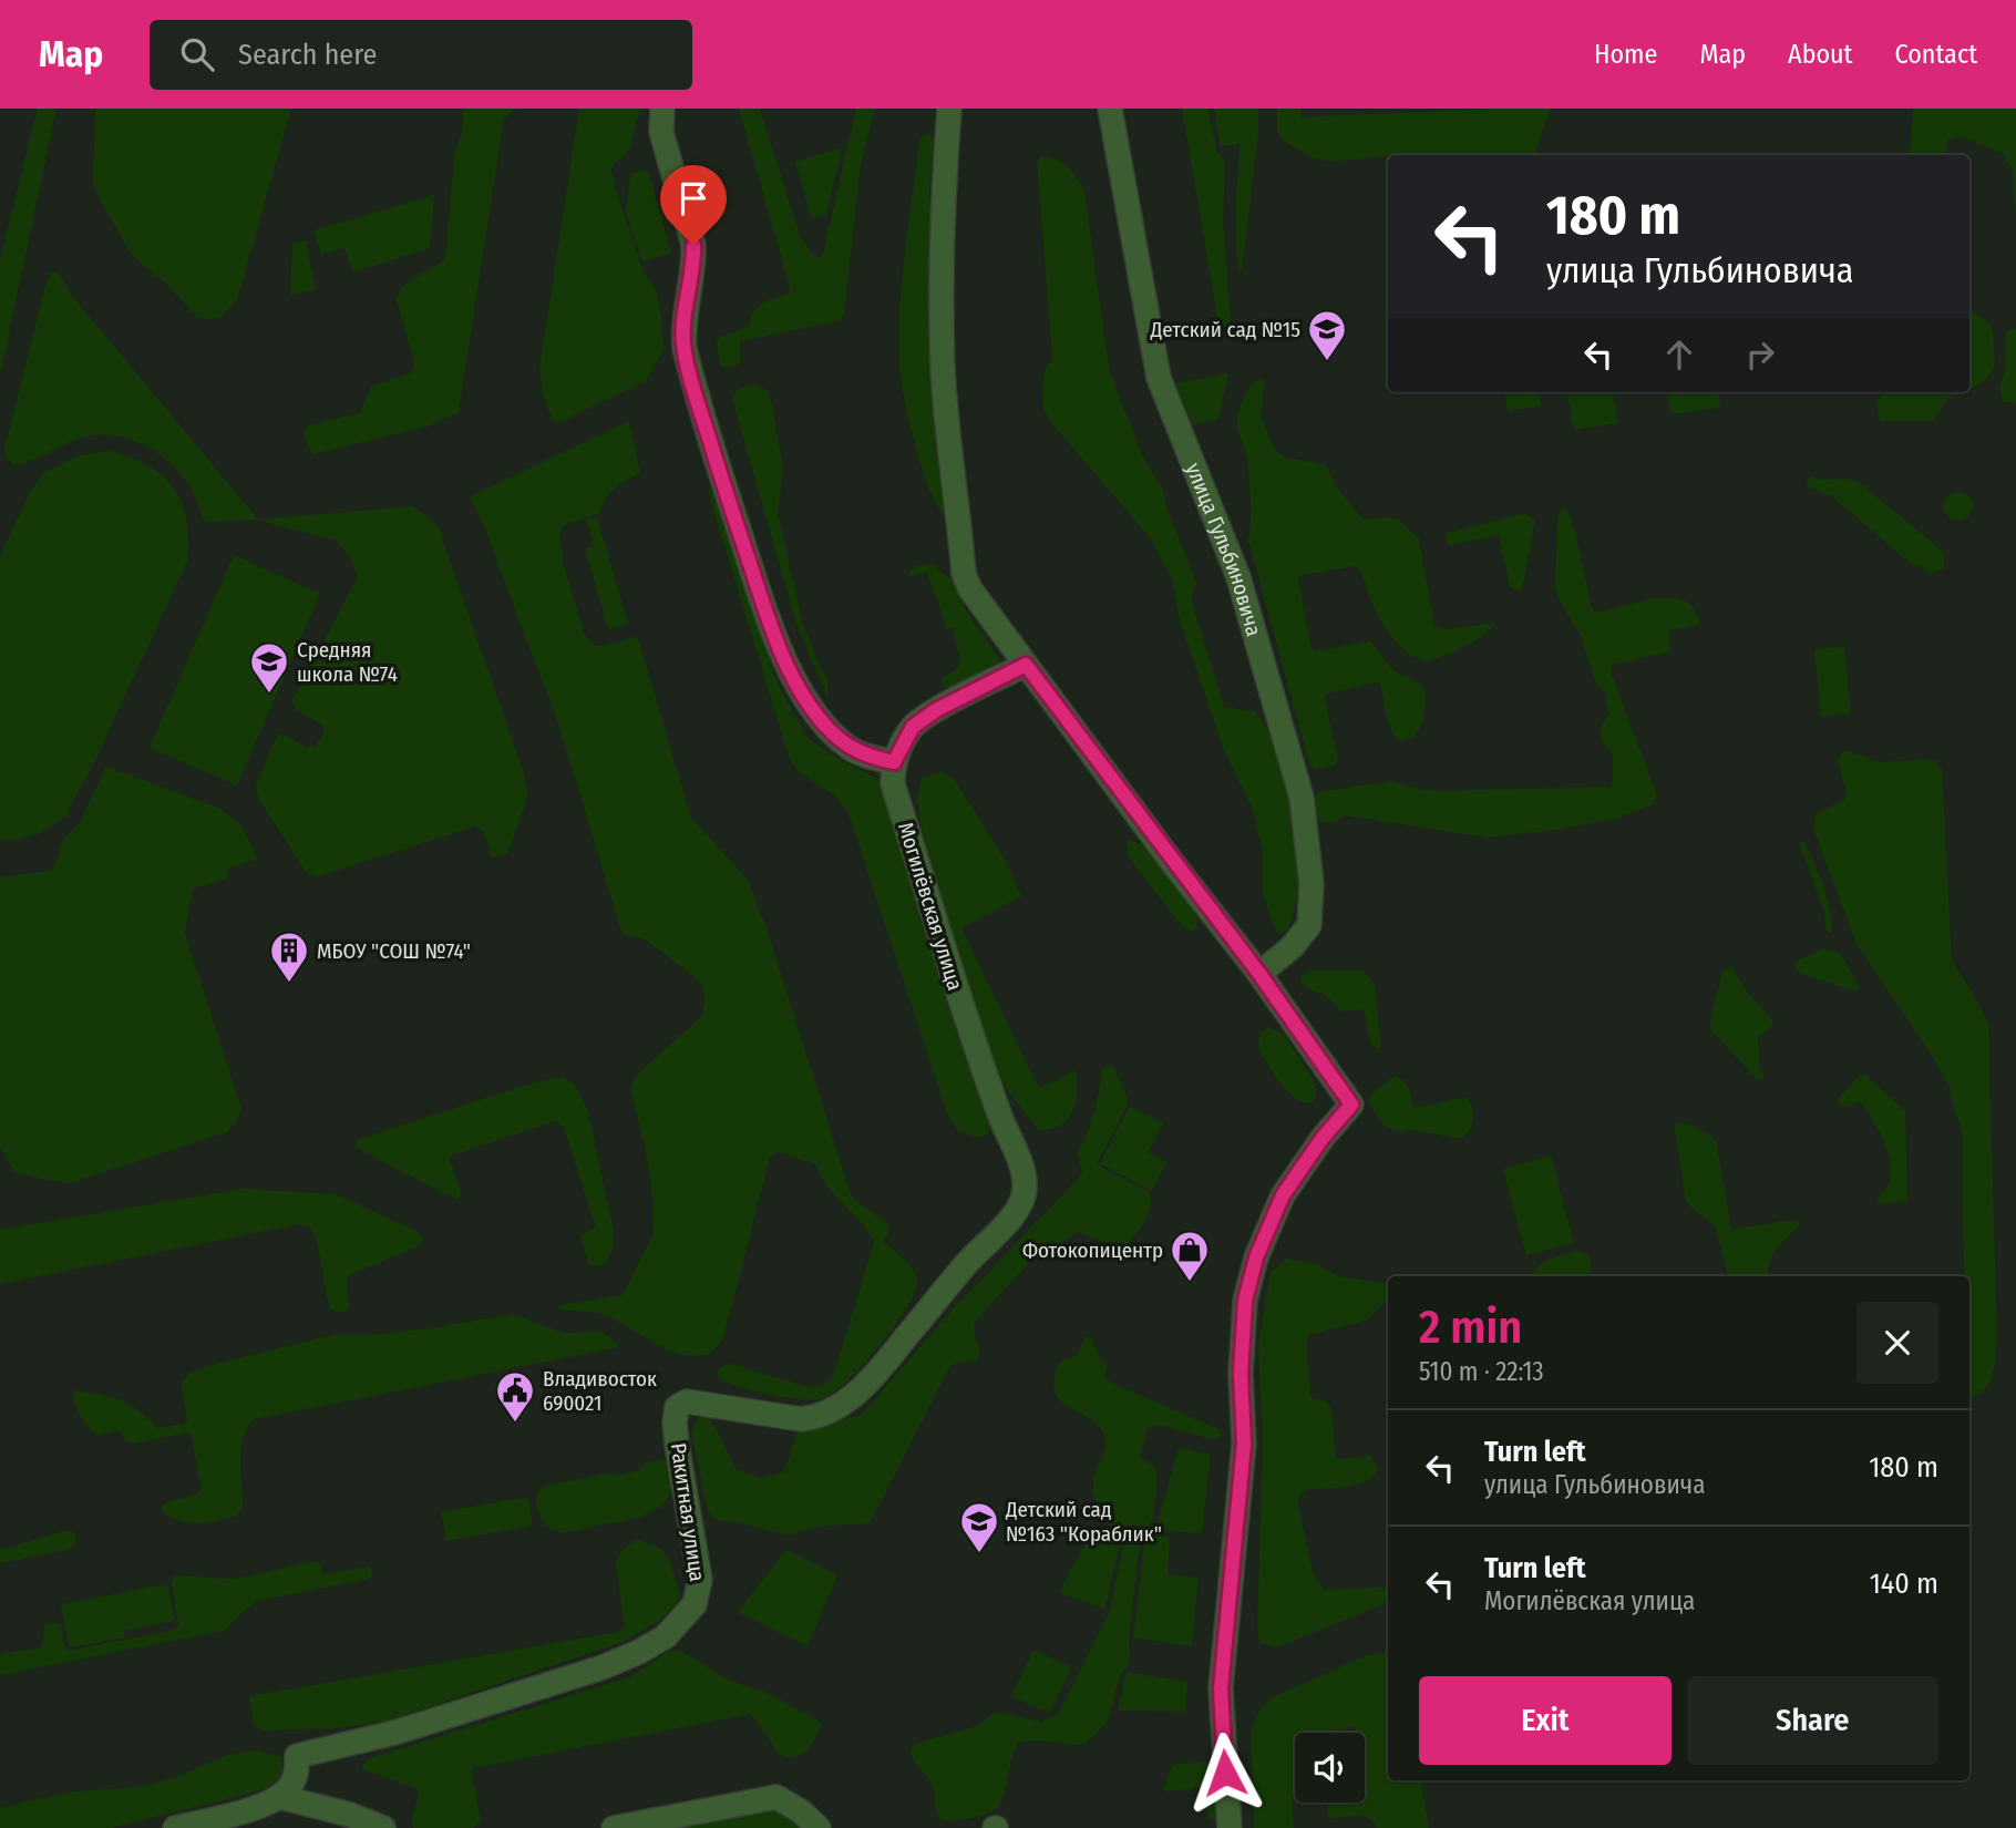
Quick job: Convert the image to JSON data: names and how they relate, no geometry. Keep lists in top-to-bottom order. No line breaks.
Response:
{"streets":{"street":["улица Гульбиновича","Могилёвская улица","Ракитная улица"]},"crossings":[["Могилёвская улица","Ракитная улица"]],"places":{"school or university":["Детский сад №15","Средняя школа №74","Детский сад №163 \"Кораблик\""],"building":["МБОУ \"СОШ №74\""],"shop":["Фотокопицентр"],"public building":["Владивосток 690021"]},"page":{"header":"Map","search":"Search here","nav":["Home","Map","About","Contact"],"turn":["180 m","улица Гульбиновича"],"heading":["2 min","510 m · 22:13"],"list":[{"name":"Turn left","note":"улица Гульбиновича","value":"180 m"},{"name":"Turn left","note":"Могилёвская улица","value":"140 m"}],"buttons":["Exit","Share"]}}
